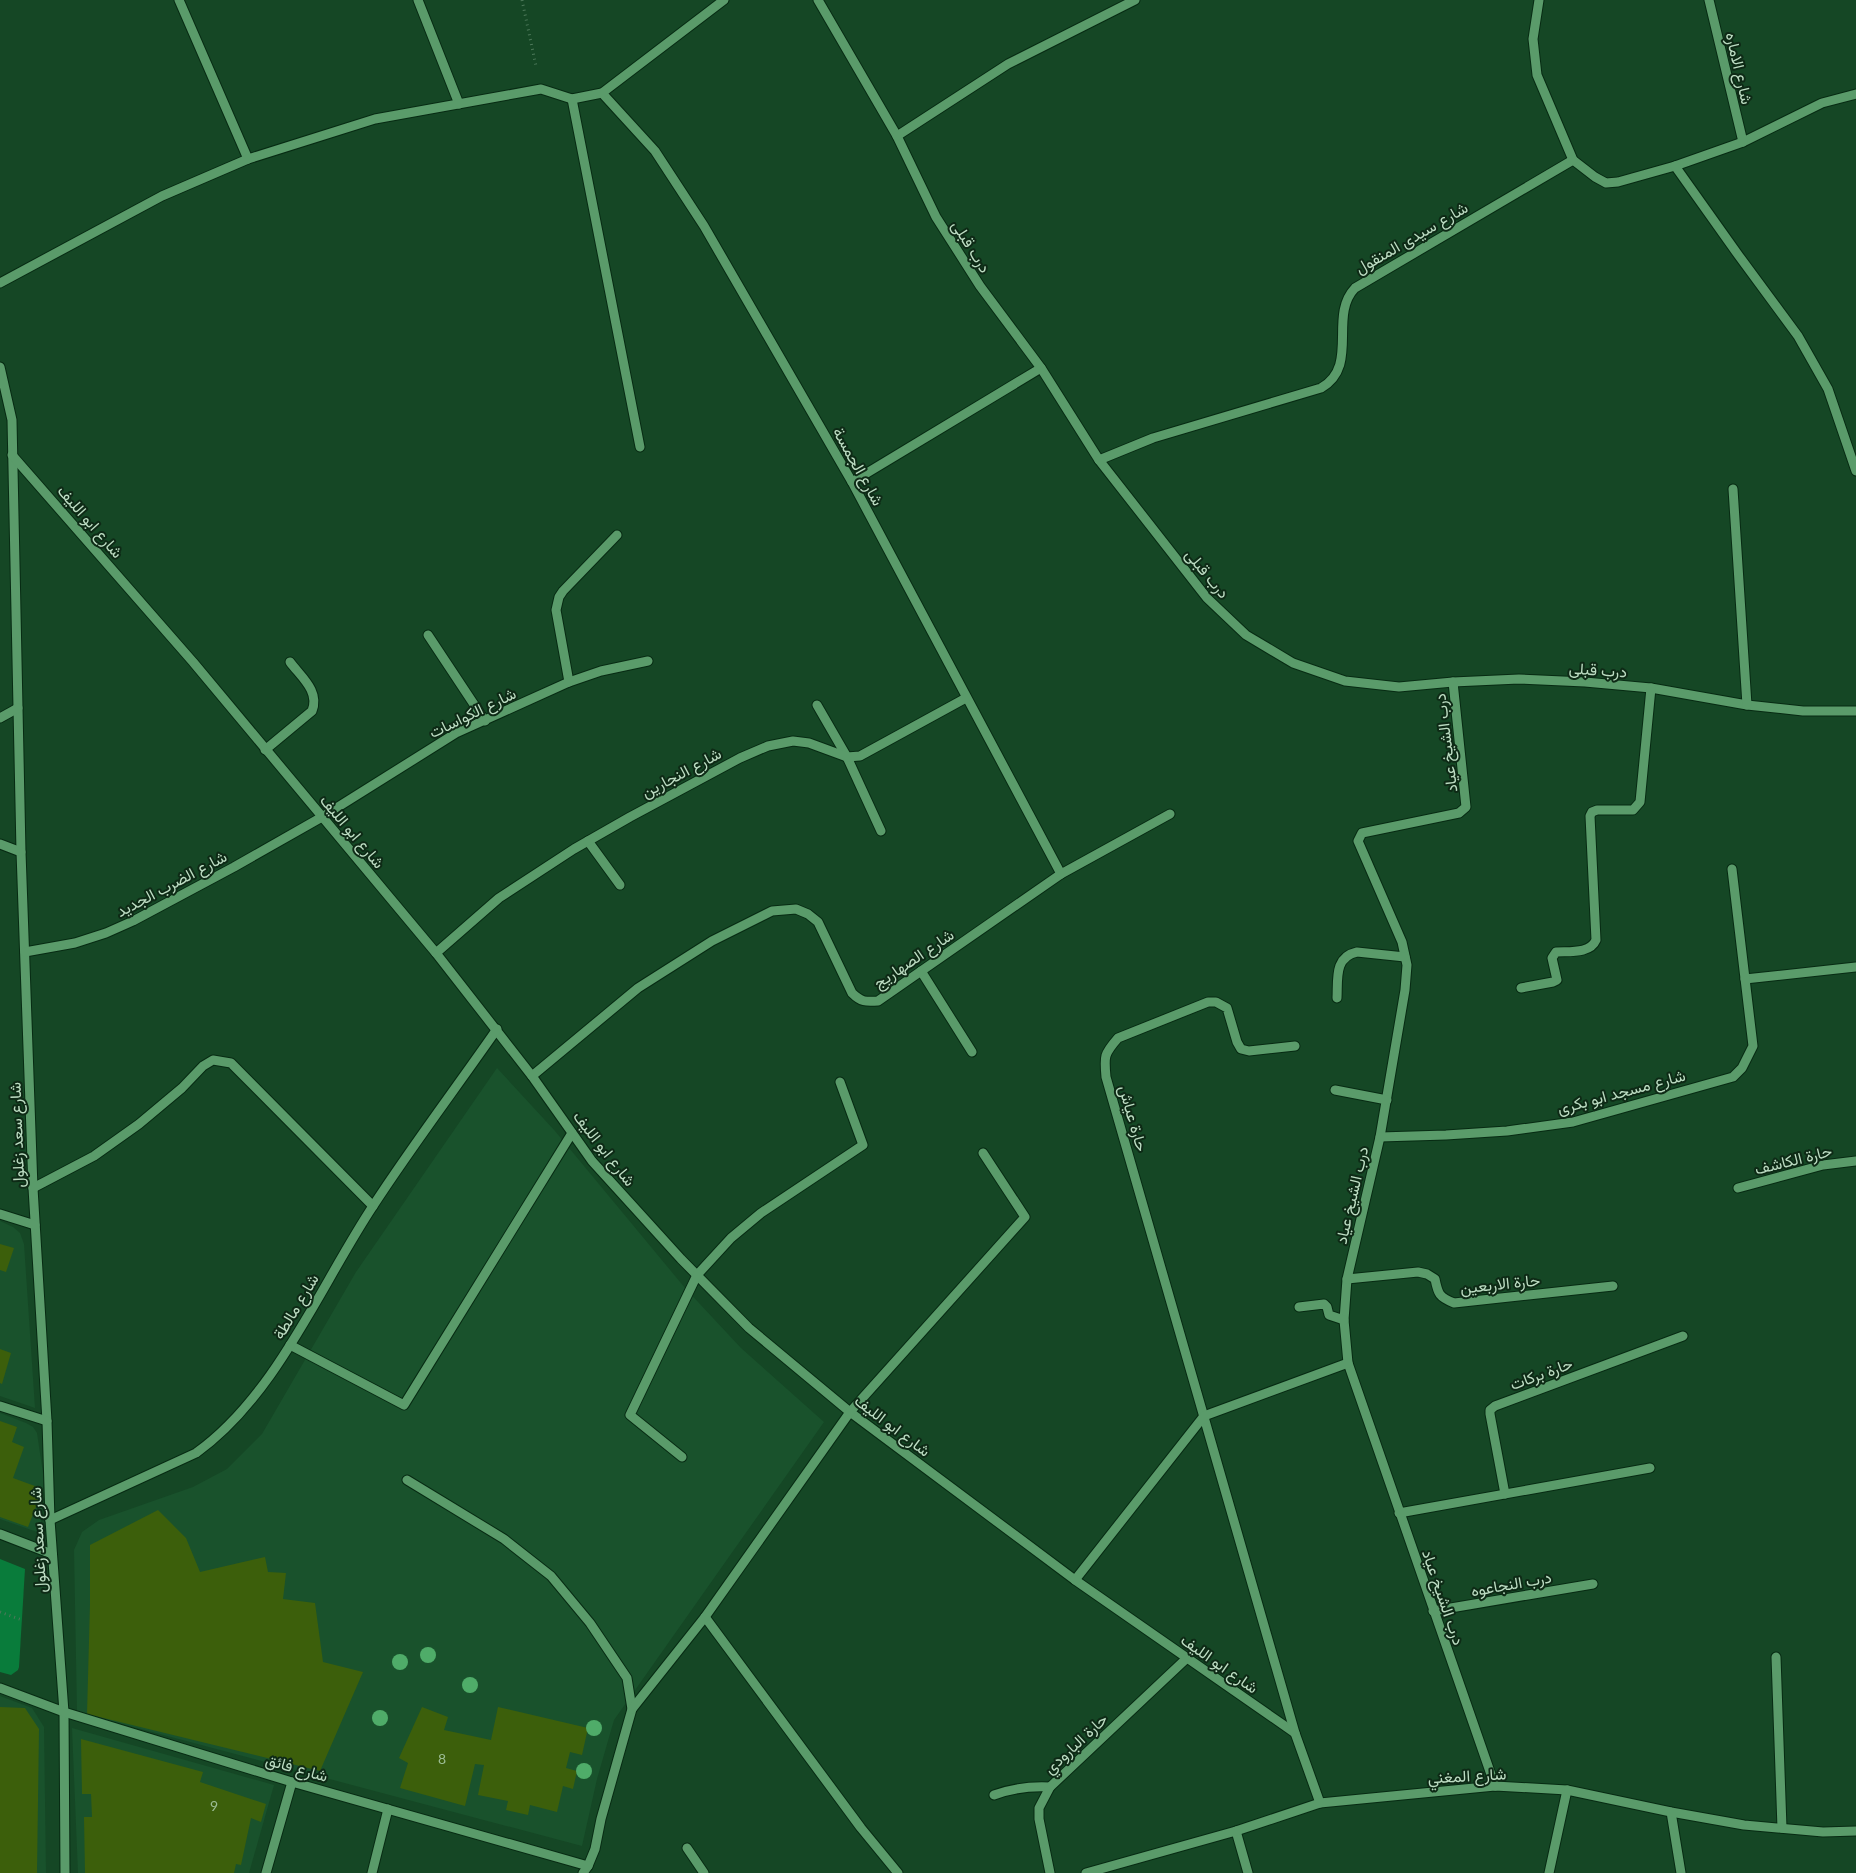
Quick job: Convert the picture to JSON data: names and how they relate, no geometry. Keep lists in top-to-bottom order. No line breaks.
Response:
{"streets":{"street":["شارع الاماره","شارع سيدى المنقول","درب قبلى","شارع الجمسة","شارع ابو الليف","شارع الكواسات","درب الشيخ عياد","شارع النجارين","شارع الضرب الجديد","شارع الصهاريج","شارع مسجد ابو بكرى","حارة عياش","شارع سعد زغلول","حارة الكاشف","حارة الاربعين","شارع مالطة","حارة بركات","درب النجاعوه","حارة البارودي","شارع فائق","شارع المغني"]},"crossings":[["شارع سيدى المنقول","درب قبلى"],["درب قبلى","درب الشيخ عياد"],["شارع الجمسة","شارع الصهاريج"],["شارع ابو الليف","شارع الكواسات"],["شارع ابو الليف","شارع النجارين"],["شارع ابو الليف","شارع الضرب الجديد"],["شارع ابو الليف","شارع الصهاريج"],["شارع ابو الليف","شارع سعد زغلول"],["شارع ابو الليف","شارع مالطة"],["شارع ابو الليف","حارة البارودي"],["شارع الكواسات","شارع الضرب الجديد"],["درب الشيخ عياد","شارع مسجد ابو بكرى"],["درب الشيخ عياد","حارة الاربعين"],["درب الشيخ عياد","درب النجاعوه"],["درب الشيخ عياد","شارع المغني"],["شارع الضرب الجديد","شارع سعد زغلول"],["شارع سعد زغلول","شارع مالطة"],["شارع سعد زغلول","شارع فائق"]],"house_numbers":["8","9"]}
